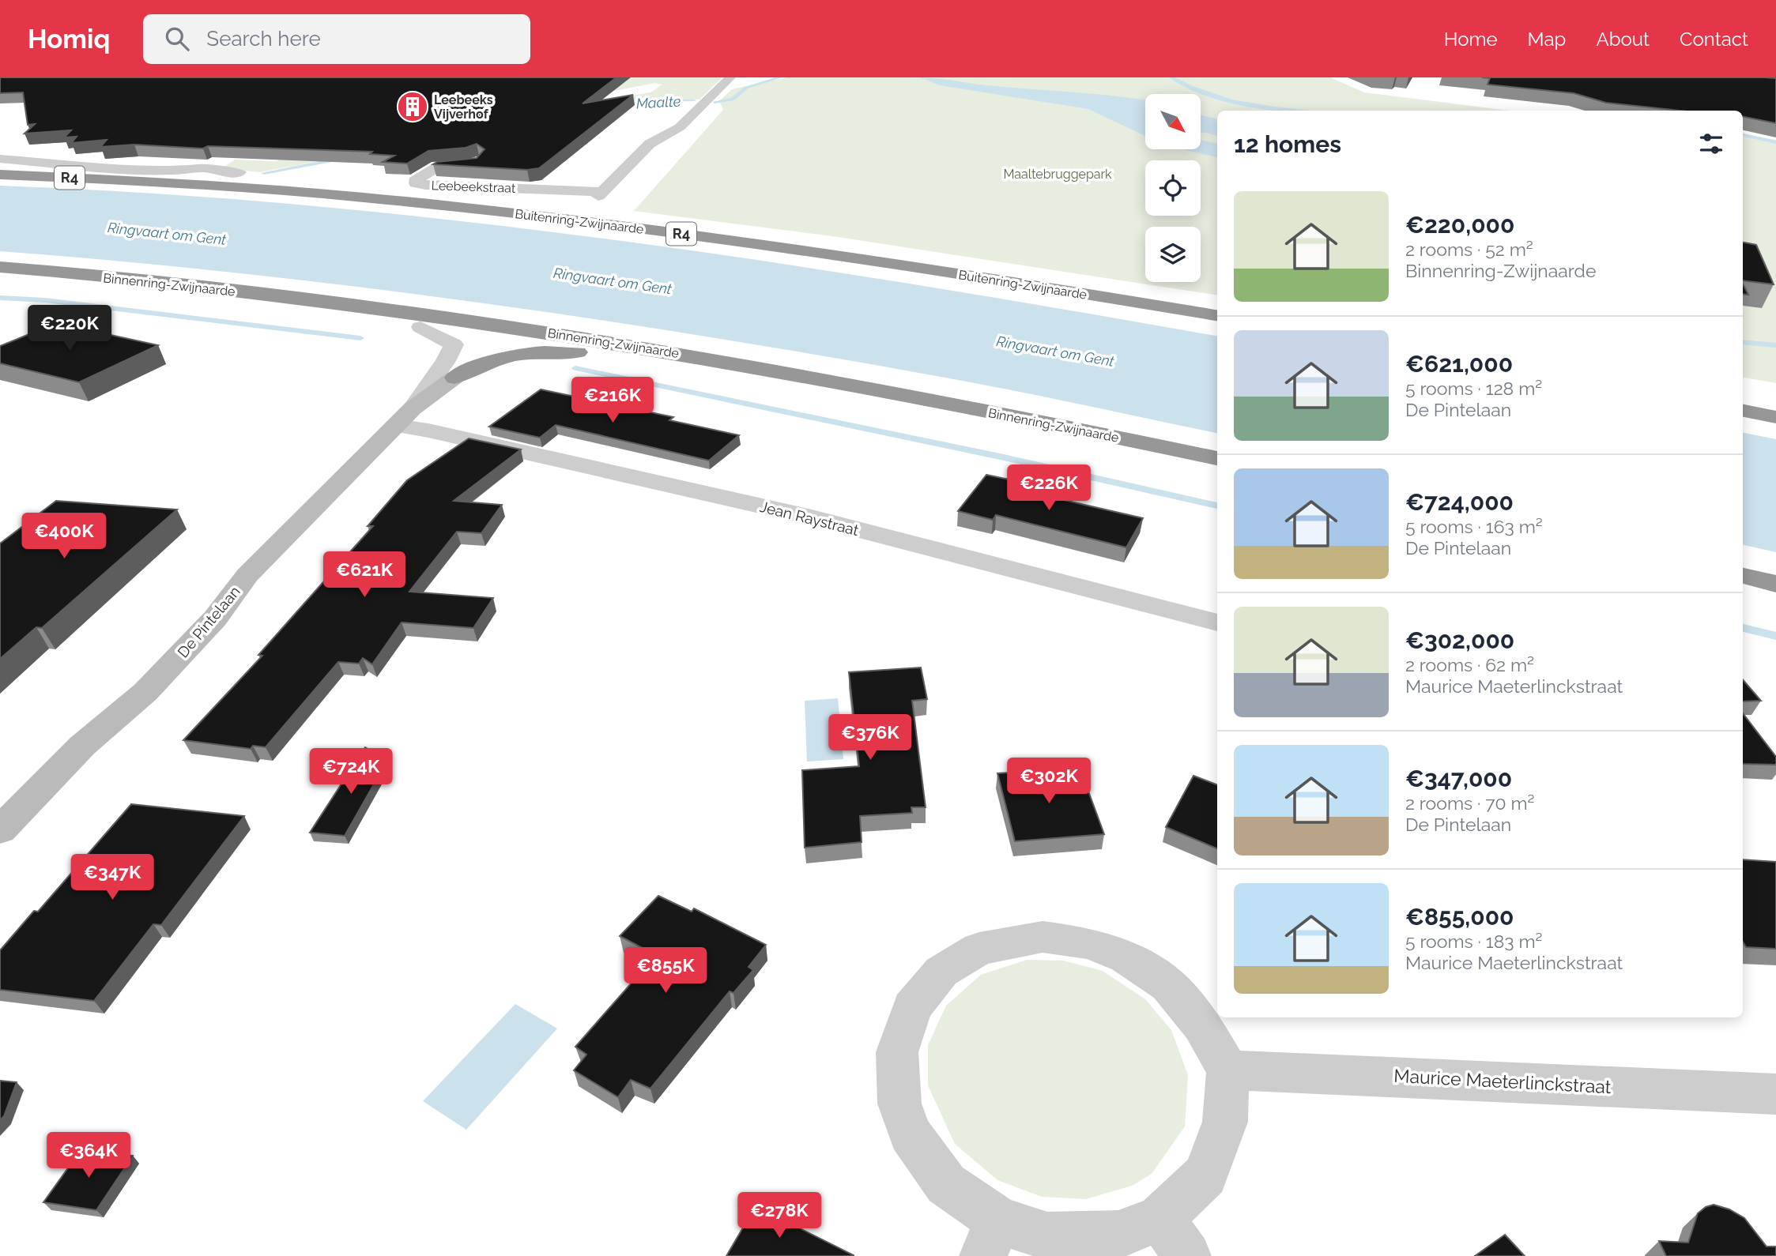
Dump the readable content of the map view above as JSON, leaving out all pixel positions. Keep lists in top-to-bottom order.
{
  "streets": {
    "highway": ["R4", "Buitenring-Zwijnaarde", "Binnenring-Zwijnaarde"],
    "main road": ["De Pintelaan"],
    "street": ["Leebeekstraat", "Jean Raystraat", "Maurice Maeterlinckstraat"]
  },
  "crossings": [
    ["Jean Raystraat", "De Pintelaan"]
  ],
  "water": ["Maalte", "Ringvaart om Gent"],
  "parks": ["Maaltebruggepark"],
  "places": {
    "building": ["Leebeeks Vijverhof"]
  },
  "north": "bottom right",
  "page": {
    "header": "Homiq",
    "search": "Search here",
    "nav": [
      "Home",
      "Map",
      "About",
      "Contact"
    ],
    "heading": "12 homes",
    "list": [
      {
        "name": "€220,000",
        "note": "2 rooms · 52 m² · Binnenring-Zwijnaarde"
      },
      {
        "name": "€621,000",
        "note": "5 rooms · 128 m² · De Pintelaan"
      },
      {
        "name": "€724,000",
        "note": "5 rooms · 163 m² · De Pintelaan"
      },
      {
        "name": "€302,000",
        "note": "2 rooms · 62 m² · Maurice Maeterlinckstraat"
      },
      {
        "name": "€347,000",
        "note": "2 rooms · 70 m² · De Pintelaan"
      },
      {
        "name": "€855,000",
        "note": "5 rooms · 183 m² · Maurice Maeterlinckstraat"
      }
    ],
    "price": [
      "€220K",
      "€216K",
      "€226K",
      "€400K",
      "€621K",
      "€376K",
      "€724K",
      "€302K",
      "€347K",
      "€855K",
      "€364K",
      "€278K"
    ]
  }
}
